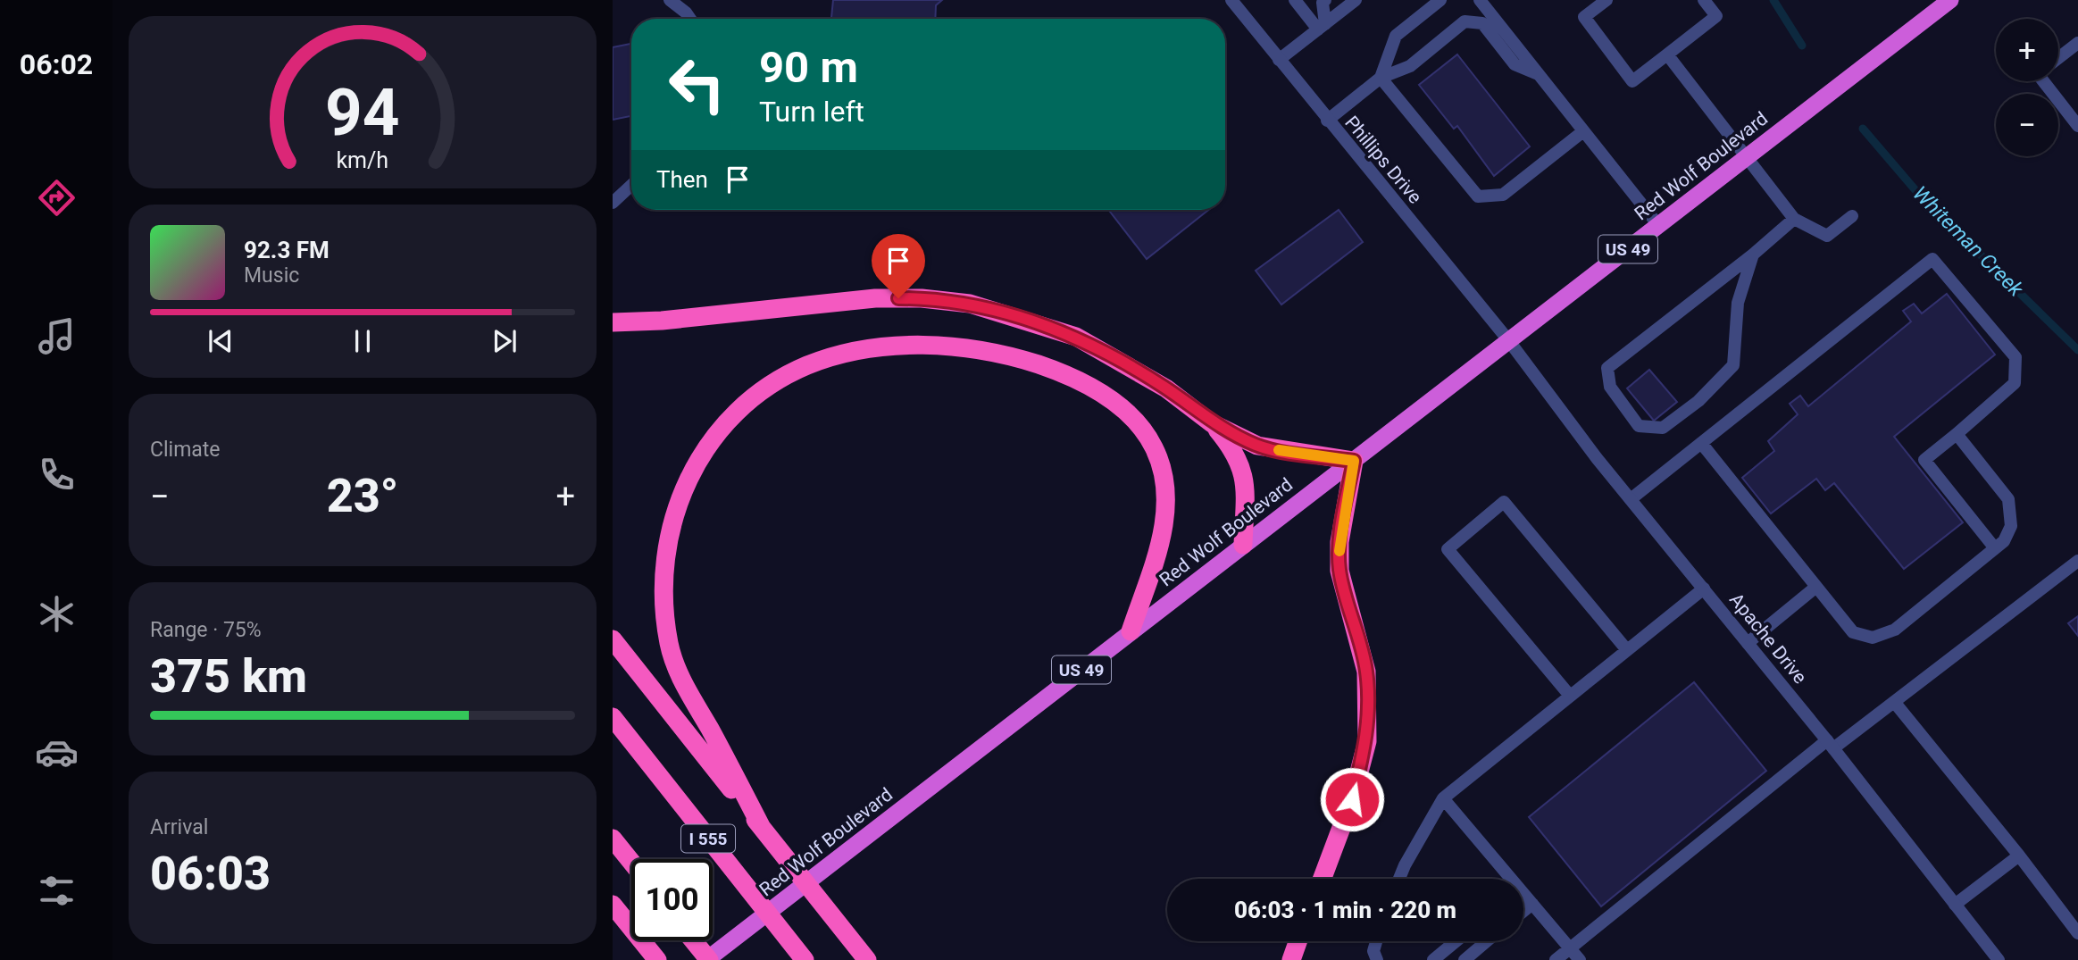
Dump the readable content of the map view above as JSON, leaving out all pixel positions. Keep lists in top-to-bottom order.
{
  "streets": {
    "highway": ["Red Wolf Boulevard", "US 49", "I 555"],
    "street": ["Phillips Drive", "Apache Drive"]
  },
  "crossings": [
    ["Phillips Drive", "Red Wolf Boulevard"],
    ["Phillips Drive", "Apache Drive"],
    ["Red Wolf Boulevard", "Apache Drive"]
  ],
  "water": ["Whiteman Creek"],
  "page": {
    "tabs": "06:02",
    "map_buttons": ["+", "−"],
    "turn": ["90 m", "Turn left"],
    "then": "Then",
    "song": ["92.3 FM", "Music"],
    "tile": [
      "Climate",
      ["Range · 75%", "375 km"],
      ["Arrival", "06:03"]
    ],
    "heat": ["−", "23°", "+"],
    "limit": "100",
    "trip": "06:03 · 1 min · 220 m",
    "gauge": ["94", "km/h"]
  }
}
